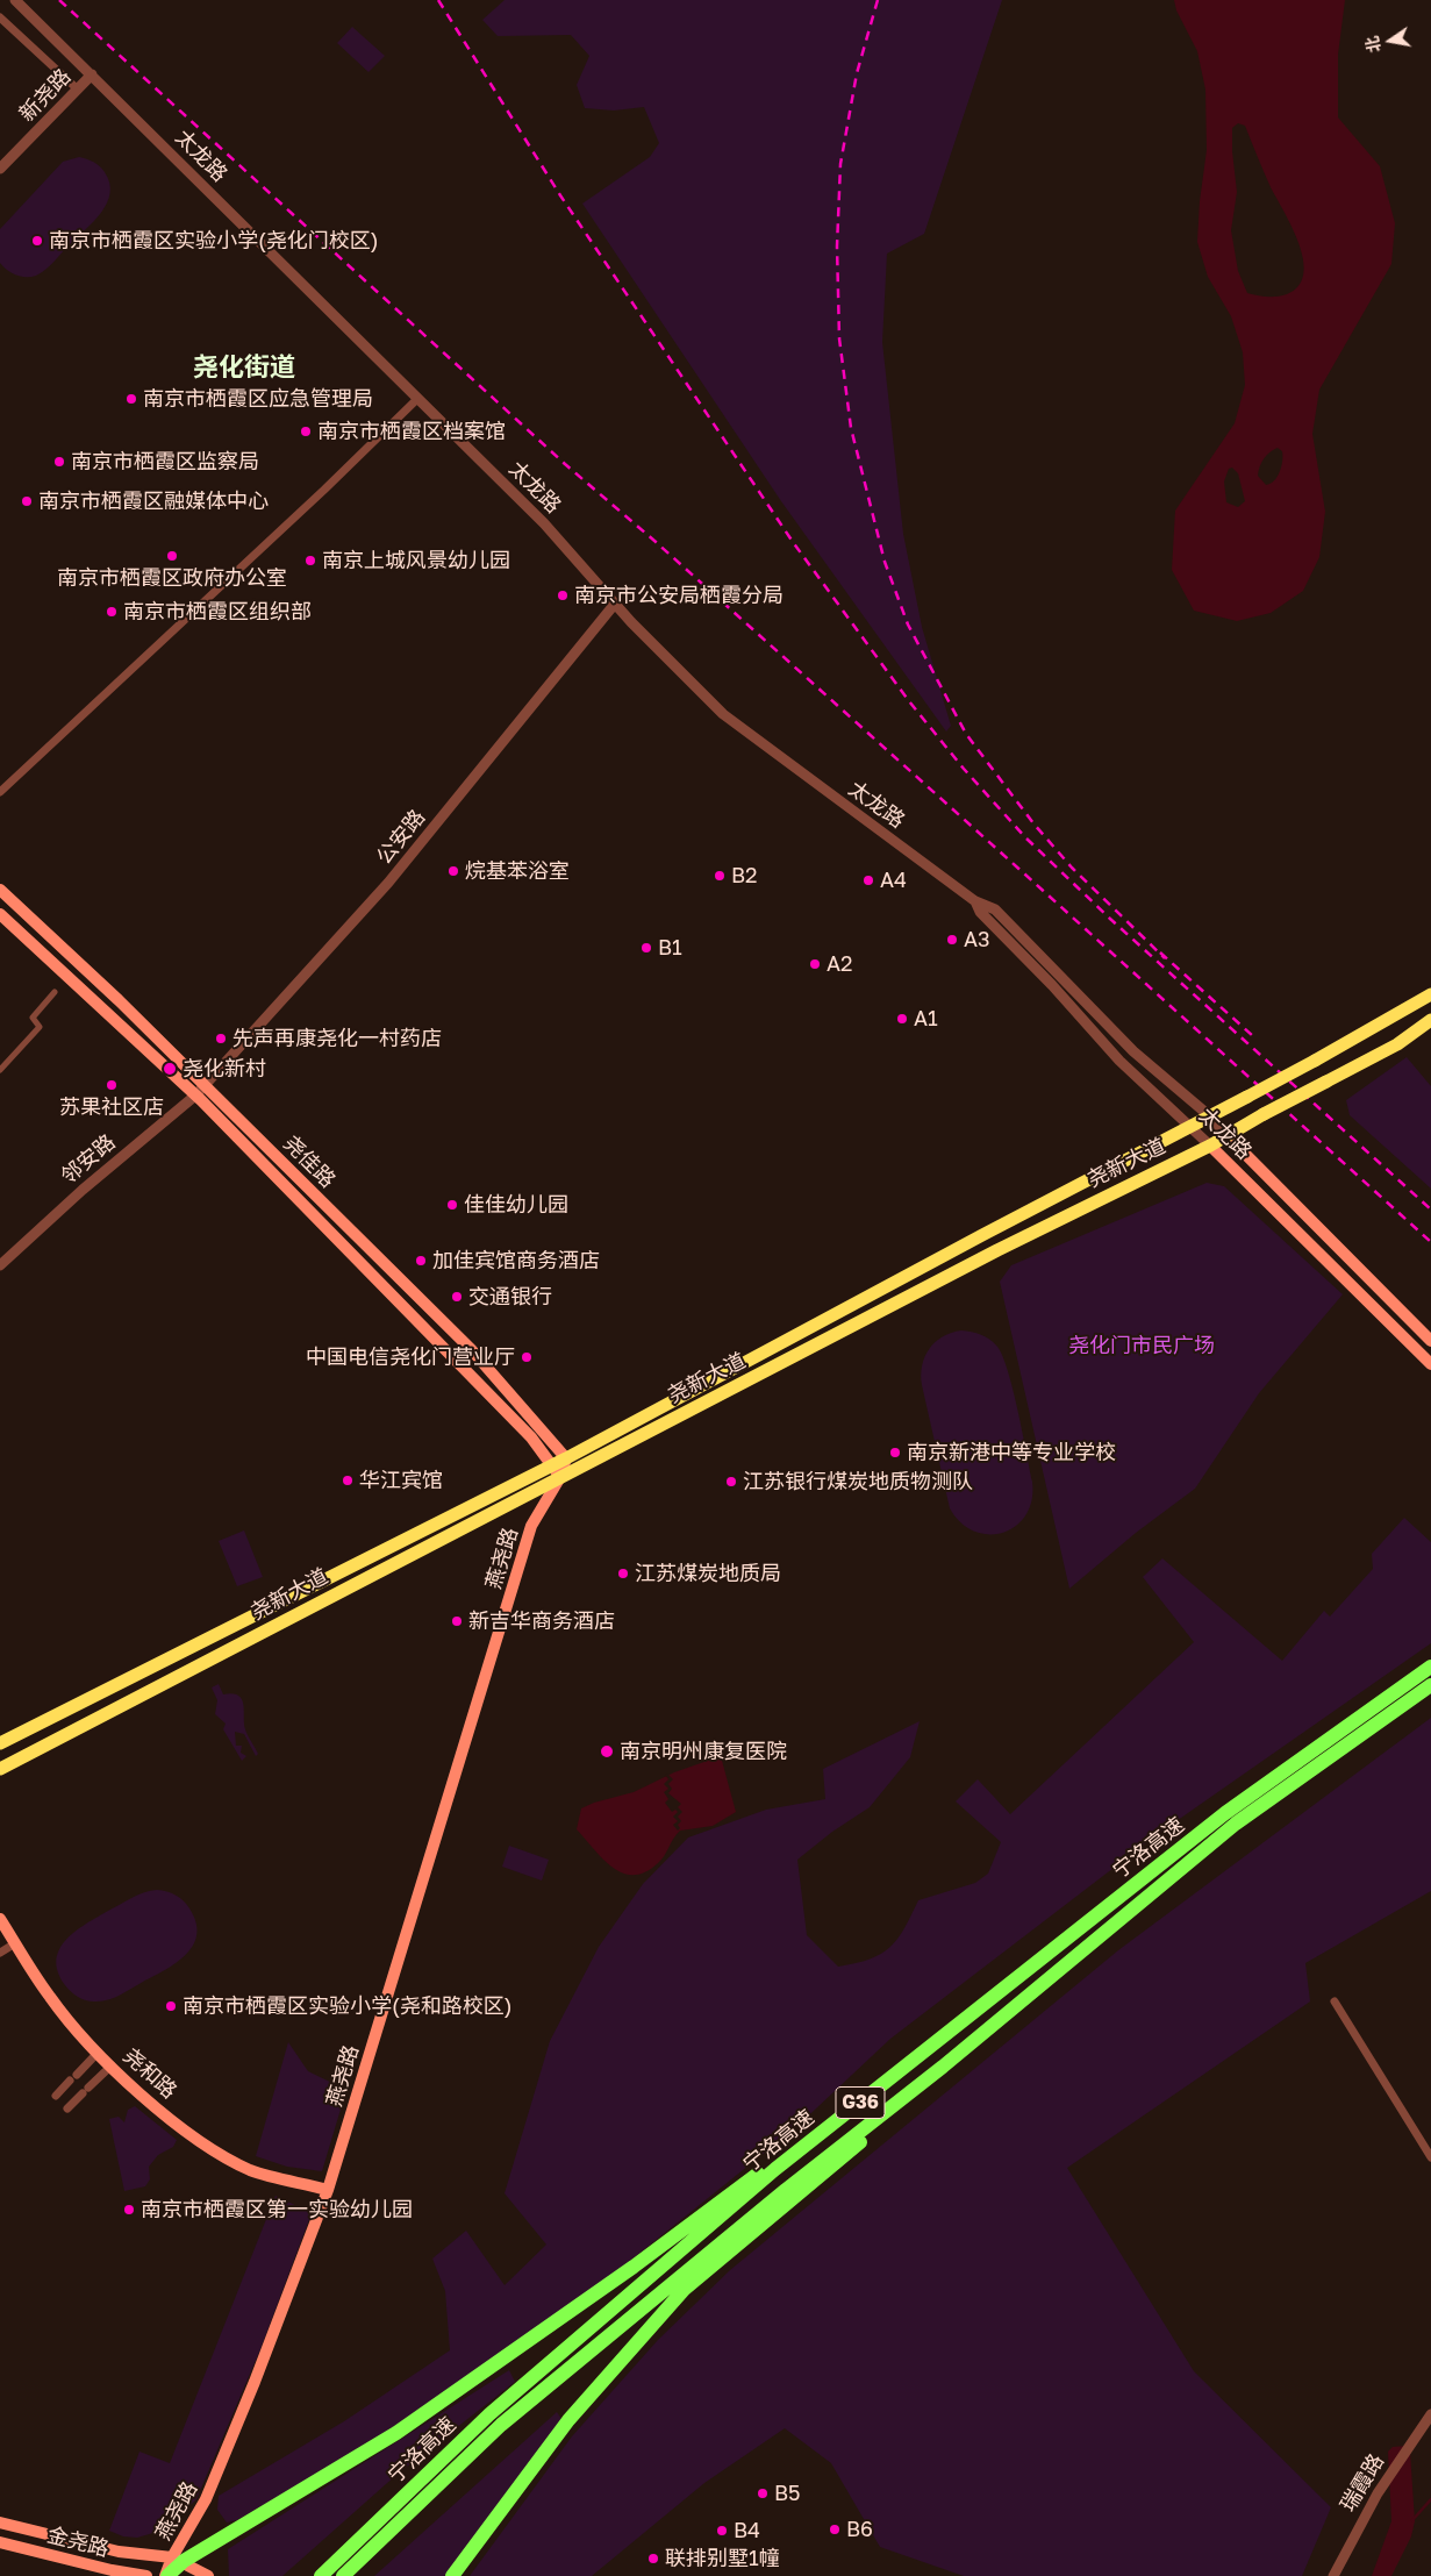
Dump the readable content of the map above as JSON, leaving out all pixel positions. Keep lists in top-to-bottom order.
{
  "streets": {
    "highway": ["宁洛高速", "G36"],
    "main road": [
      "太龙路",
      "尧佳路",
      "尧新大道",
      "燕尧路",
      "尧和路",
      "金尧路"
    ],
    "street": [
      "新尧路",
      "公安路",
      "邻安路",
      "瑞霞路"
    ]
  },
  "crossings": [
    ["新尧路", "太龙路"],
    ["太龙路", "公安路"],
    ["太龙路", "尧新大道"],
    ["公安路", "邻安路"],
    ["公安路", "尧佳路"],
    ["邻安路", "尧佳路"],
    ["尧佳路", "尧新大道"],
    ["尧佳路", "燕尧路"],
    ["尧新大道", "燕尧路"],
    ["燕尧路", "尧和路"],
    ["燕尧路", "金尧路"]
  ],
  "districts": ["尧化街道"],
  "parks": ["尧化门市民广场"],
  "places": [
    "南京市栖霞区实验小学(尧化门校区)",
    "南京市栖霞区应急管理局",
    "南京市栖霞区档案馆",
    "南京市栖霞区监察局",
    "南京市栖霞区融媒体中心",
    "南京市栖霞区政府办公室",
    "南京上城风景幼儿园",
    "南京市公安局栖霞分局",
    "南京市栖霞区组织部",
    "烷基苯浴室",
    "B2",
    "A4",
    "A3",
    "B1",
    "A2",
    "A1",
    "先声再康尧化一村药店",
    "尧化新村",
    "苏果社区店",
    "佳佳幼儿园",
    "加佳宾馆商务酒店",
    "交通银行",
    "中国电信尧化门营业厅",
    "南京新港中等专业学校",
    "华江宾馆",
    "江苏银行煤炭地质物测队",
    "江苏煤炭地质局",
    "新吉华商务酒店",
    "南京明州康复医院",
    "南京市栖霞区实验小学(尧和路校区)",
    "南京市栖霞区第一实验幼儿园",
    "B5",
    "B6",
    "B4",
    "联排别墅1幢"
  ],
  "north": "left"
}
